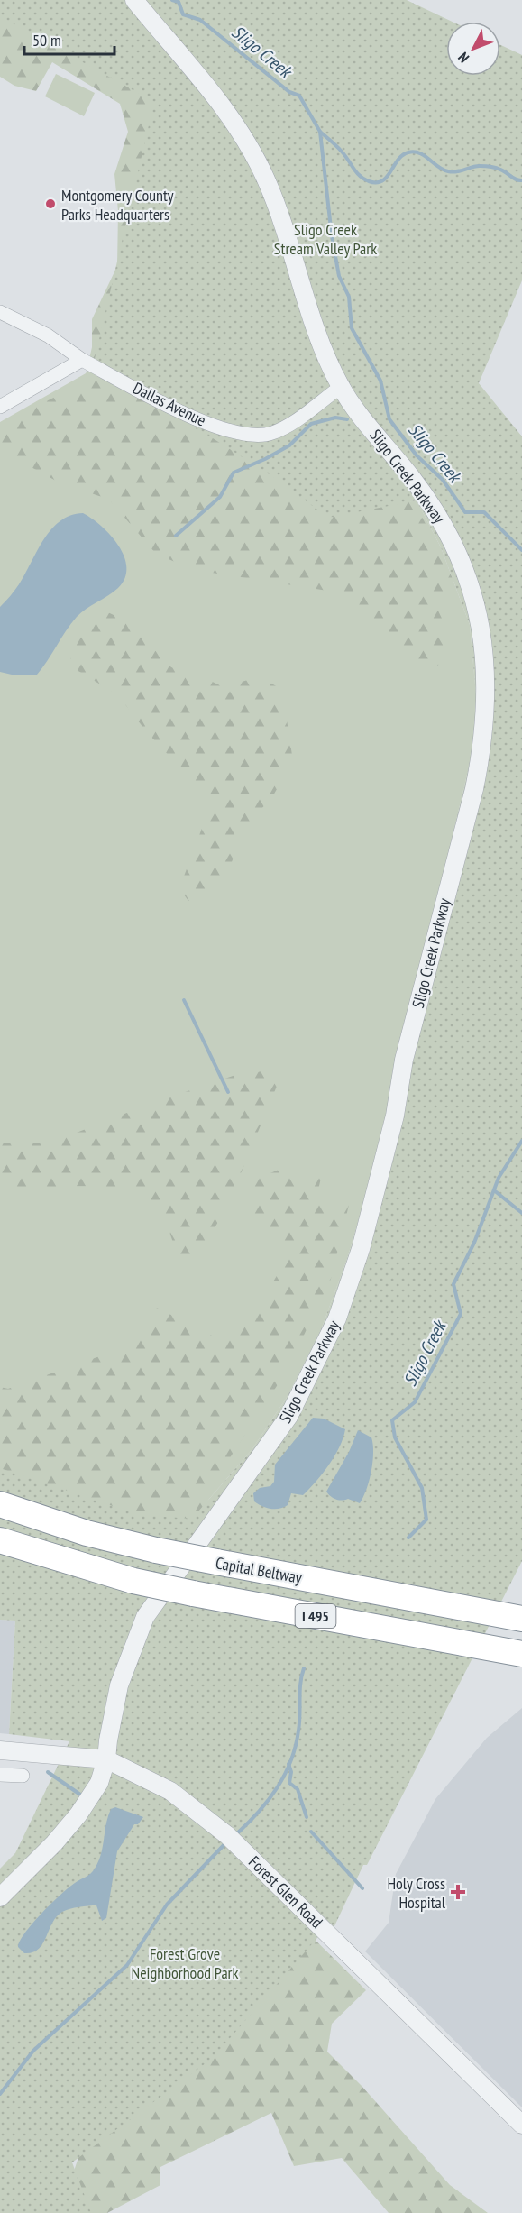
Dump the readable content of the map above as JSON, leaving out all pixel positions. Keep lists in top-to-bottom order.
{
  "streets": {
    "highway": ["Capital Beltway", "I 495"],
    "street": ["Dallas Avenue", "Sligo Creek Parkway", "Forest Glen Road"]
  },
  "crossings": [
    ["Dallas Avenue", "Sligo Creek Parkway"],
    ["Sligo Creek Parkway", "Forest Glen Road"]
  ],
  "water": ["Sligo Creek"],
  "parks": ["Sligo Creek Stream Valley Park", "Forest Grove Neighborhood Park"],
  "places": {
    "other": ["Montgomery County Parks Headquarters"],
    "health": ["Holy Cross Hospital"]
  },
  "scale_bar": "50 m",
  "north": "bottom left"
}
